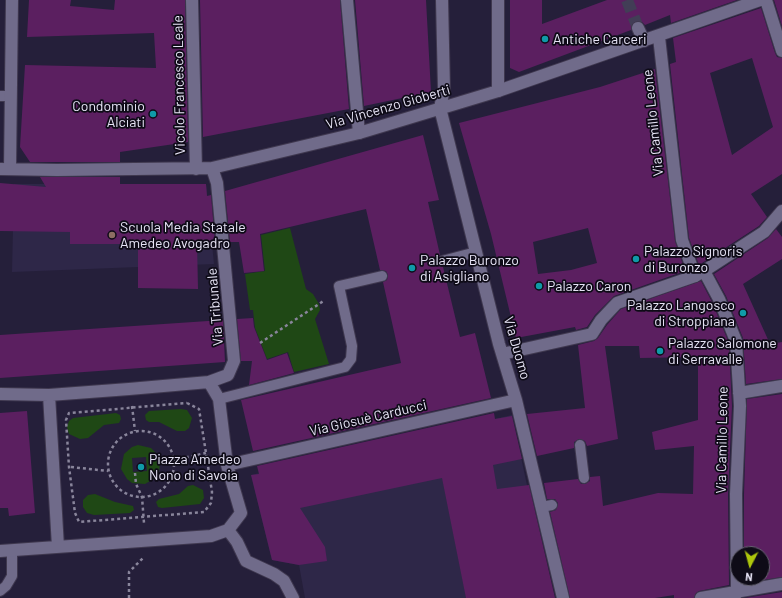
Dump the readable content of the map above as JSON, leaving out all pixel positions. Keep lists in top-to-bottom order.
{
  "streets": {
    "street": [
      "Vicolo Francesco Leale",
      "Via Vincenzo Gioberti",
      "Via Camillo Leone",
      "Via Tribunale",
      "Via Duomo",
      "Via Giosuè Carducci"
    ]
  },
  "crossings": [
    ["Vicolo Francesco Leale", "Via Vincenzo Gioberti"],
    ["Via Vincenzo Gioberti", "Via Camillo Leone"],
    ["Via Vincenzo Gioberti", "Via Tribunale"],
    ["Via Vincenzo Gioberti", "Via Duomo"],
    ["Via Duomo", "Via Giosuè Carducci"]
  ],
  "places": [
    "Antiche Carceri",
    "Condominio Alciati",
    "Scuola Media Statale Amedeo Avogadro",
    "Palazzo Signoris di Buronzo",
    "Palazzo Buronzo di Asigliano",
    "Palazzo Caron",
    "Palazzo Langosco di Stroppiana",
    "Palazzo Salomone di Serravalle",
    "Piazza Amedeo Nono di Savoia"
  ],
  "north": "bottom"
}
